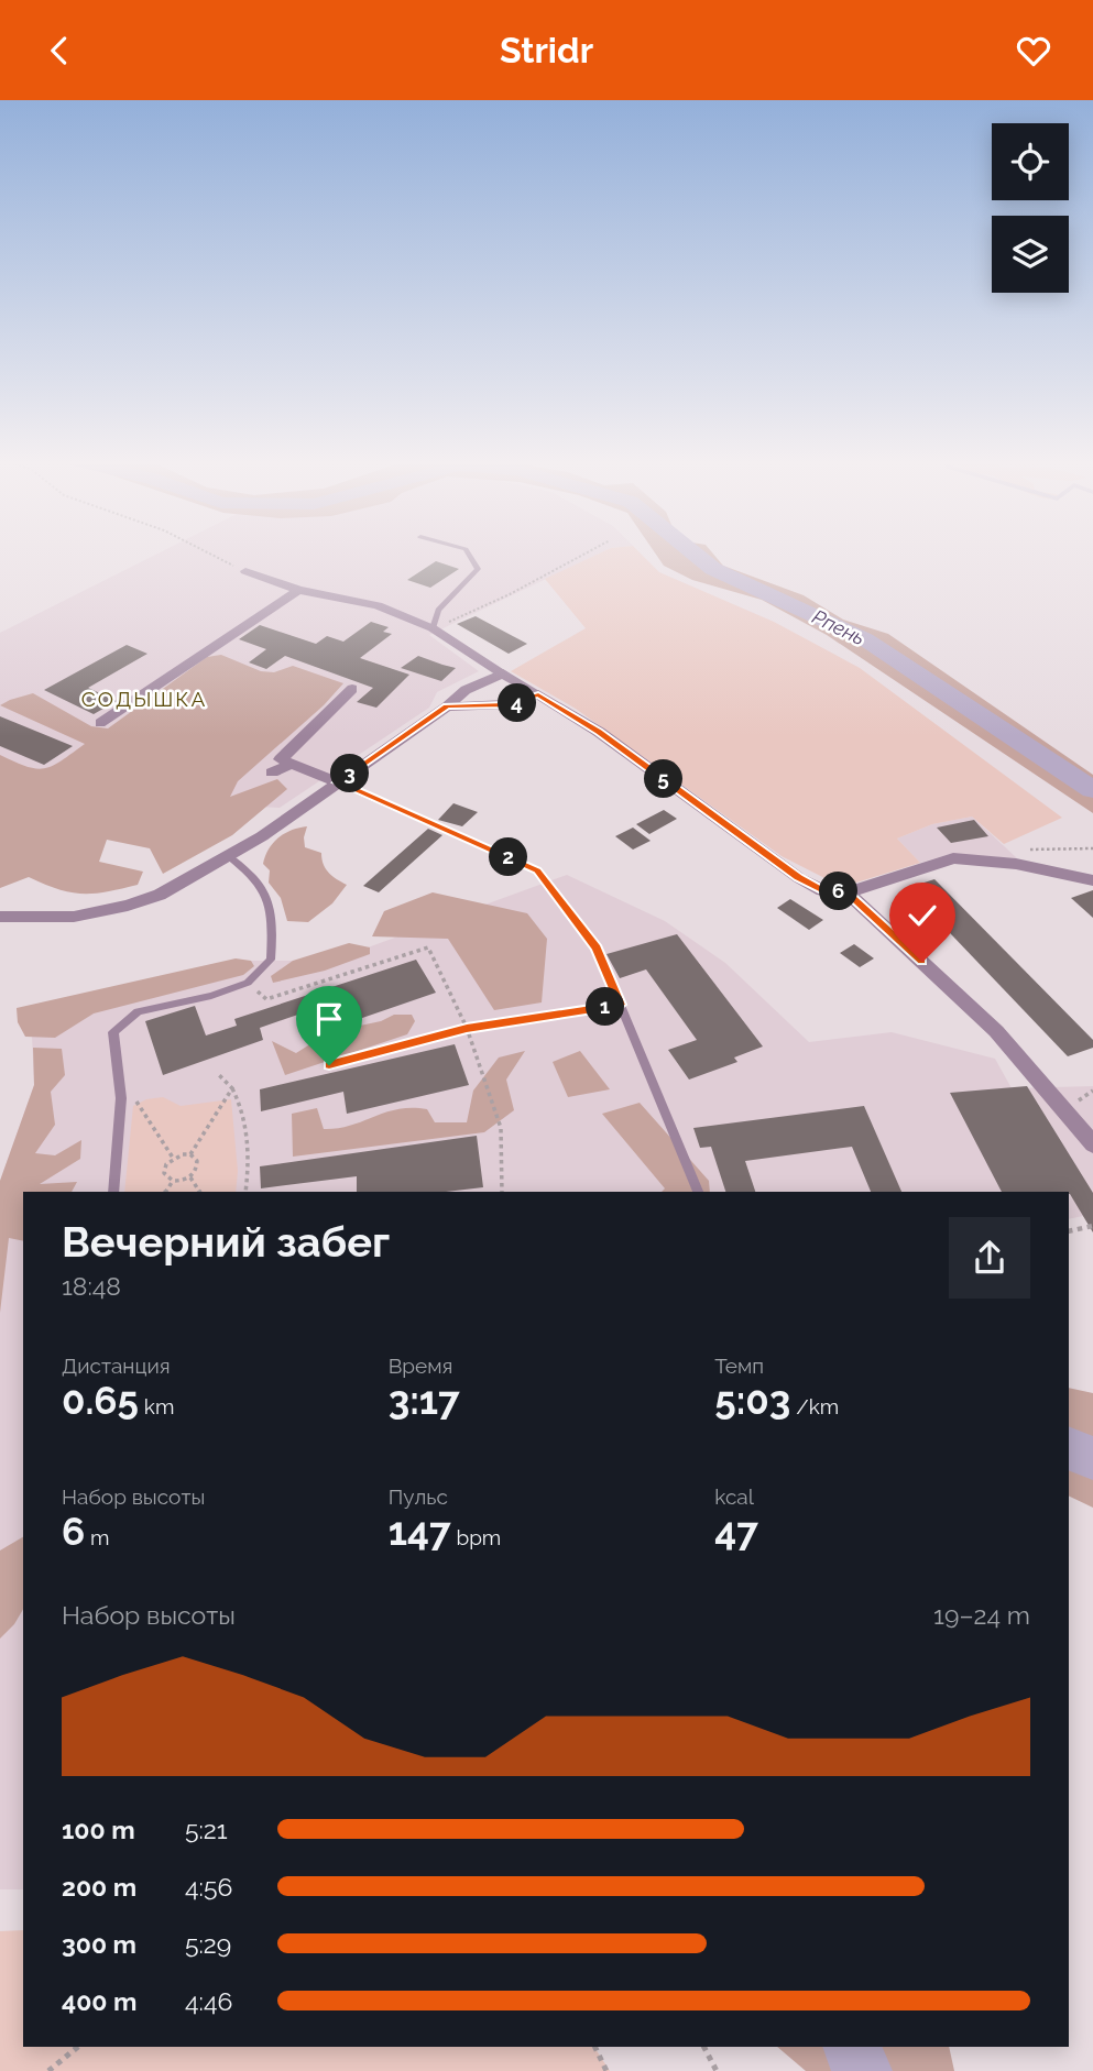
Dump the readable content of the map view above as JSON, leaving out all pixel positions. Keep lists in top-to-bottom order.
{
  "districts": ["СОДЫШКА"],
  "water": ["Рпень"],
  "page": {
    "header": "Stridr",
    "pins": [
      "4",
      "3",
      "5",
      "2",
      "6",
      "1"
    ],
    "heading": ["Вечерний забег", "18:48"],
    "stats": [
      ["Дистанция", "0.65 km"],
      ["Время", "3:17"],
      ["Темп", "5:03 /km"],
      ["Набор высоты", "6 m"],
      ["Пульс", "147 bpm"],
      ["kcal", "47"]
    ],
    "chart": ["Набор высоты", "19–24 m"],
    "list": [
      {
        "name": "100 m",
        "note": "5:21"
      },
      {
        "name": "200 m",
        "note": "4:56"
      },
      {
        "name": "300 m",
        "note": "5:29"
      },
      {
        "name": "400 m",
        "note": "4:46"
      }
    ]
  }
}
